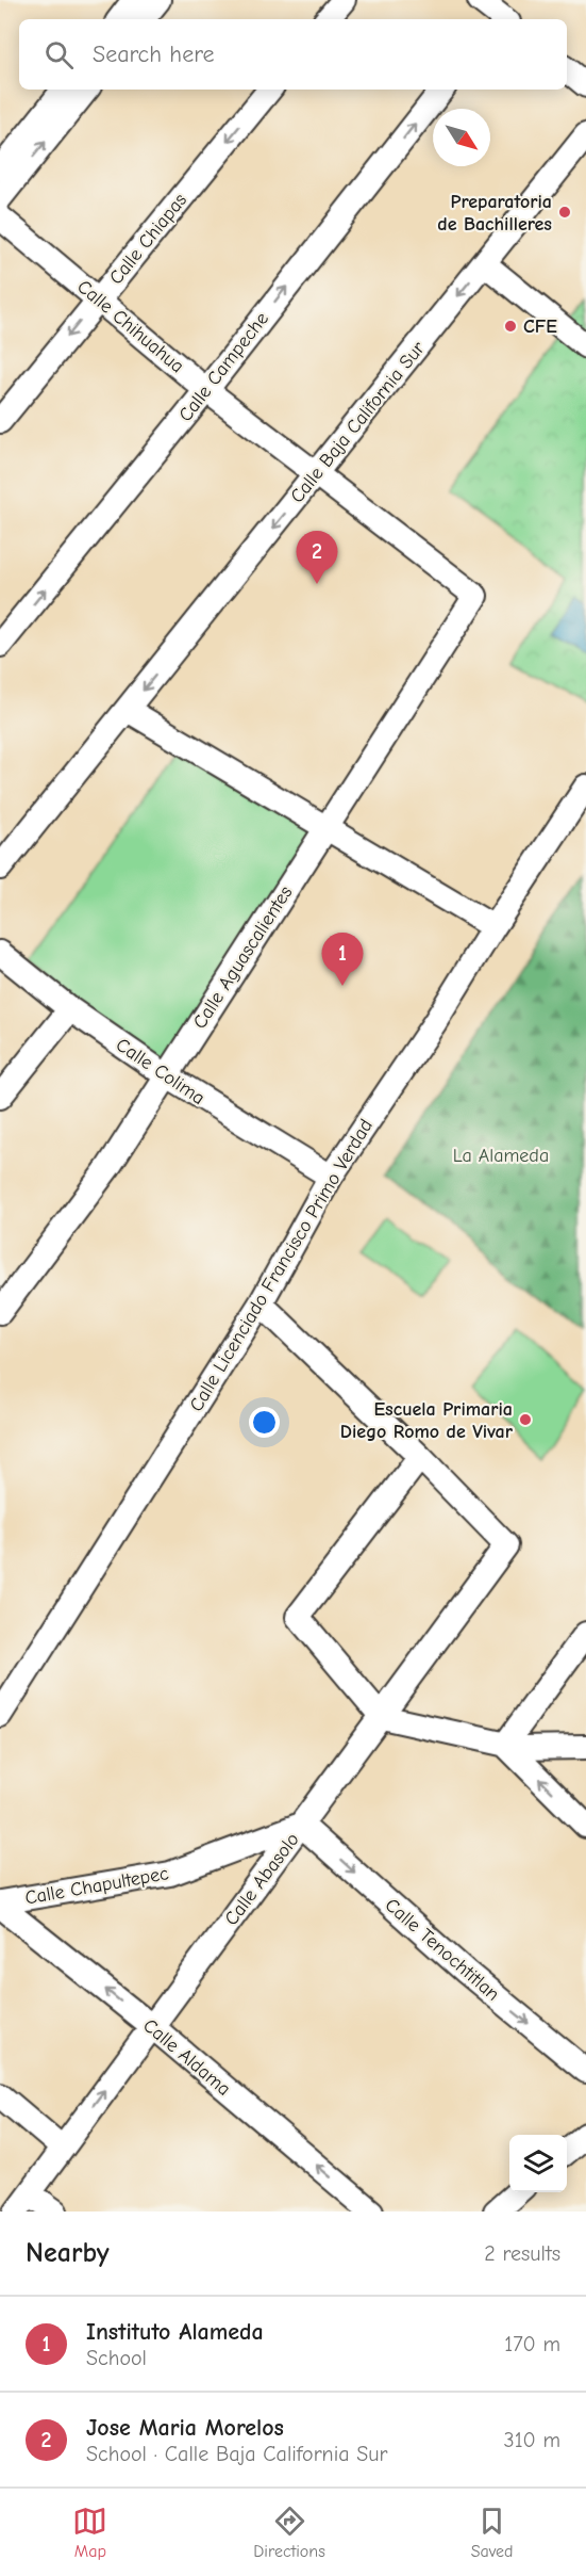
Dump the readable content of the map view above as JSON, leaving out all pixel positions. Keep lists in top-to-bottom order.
{
  "streets": {
    "street": [
      "Calle Chiapas",
      "Calle Chihuahua",
      "Calle Campeche",
      "Calle Baja California Sur",
      "Calle Aguascalientes",
      "Calle Colima",
      "Calle Licenciado Francisco Primo Verdad",
      "Calle Abasolo",
      "Calle Chapultepec",
      "Calle Tenochtitlan",
      "Calle Aldama"
    ]
  },
  "crossings": [
    ["Calle Chiapas", "Calle Chihuahua"],
    ["Calle Chihuahua", "Calle Campeche"],
    ["Calle Chihuahua", "Calle Baja California Sur"],
    ["Calle Chihuahua", "Calle Aguascalientes"],
    ["Calle Aguascalientes", "Calle Colima"],
    ["Calle Colima", "Calle Licenciado Francisco Primo Verdad"],
    ["Calle Abasolo", "Calle Chapultepec"],
    ["Calle Abasolo", "Calle Tenochtitlan"],
    ["Calle Abasolo", "Calle Aldama"],
    ["Calle Chapultepec", "Calle Tenochtitlan"],
    ["Calle Chapultepec", "Calle Aldama"]
  ],
  "one_way": ["Calle Campeche", "Calle Baja California Sur", "Calle Aldama"],
  "parks": ["La Alameda"],
  "places": ["Preparatoria de Bachilleres", "CFE", "Escuela Primaria Diego Romo de Vivar"],
  "north": "bottom right",
  "page": {
    "search": "Search here",
    "pins": ["2", "1"],
    "heading": ["Nearby", "2 results"],
    "list": [
      {
        "mark": "1",
        "name": "Instituto Alameda",
        "note": "School",
        "value": "170 m"
      },
      {
        "mark": "2",
        "name": "Jose Maria Morelos",
        "note": "School · Calle Baja California Sur",
        "value": "310 m"
      }
    ],
    "nav": ["Map", "Directions", "Saved"]
  }
}
